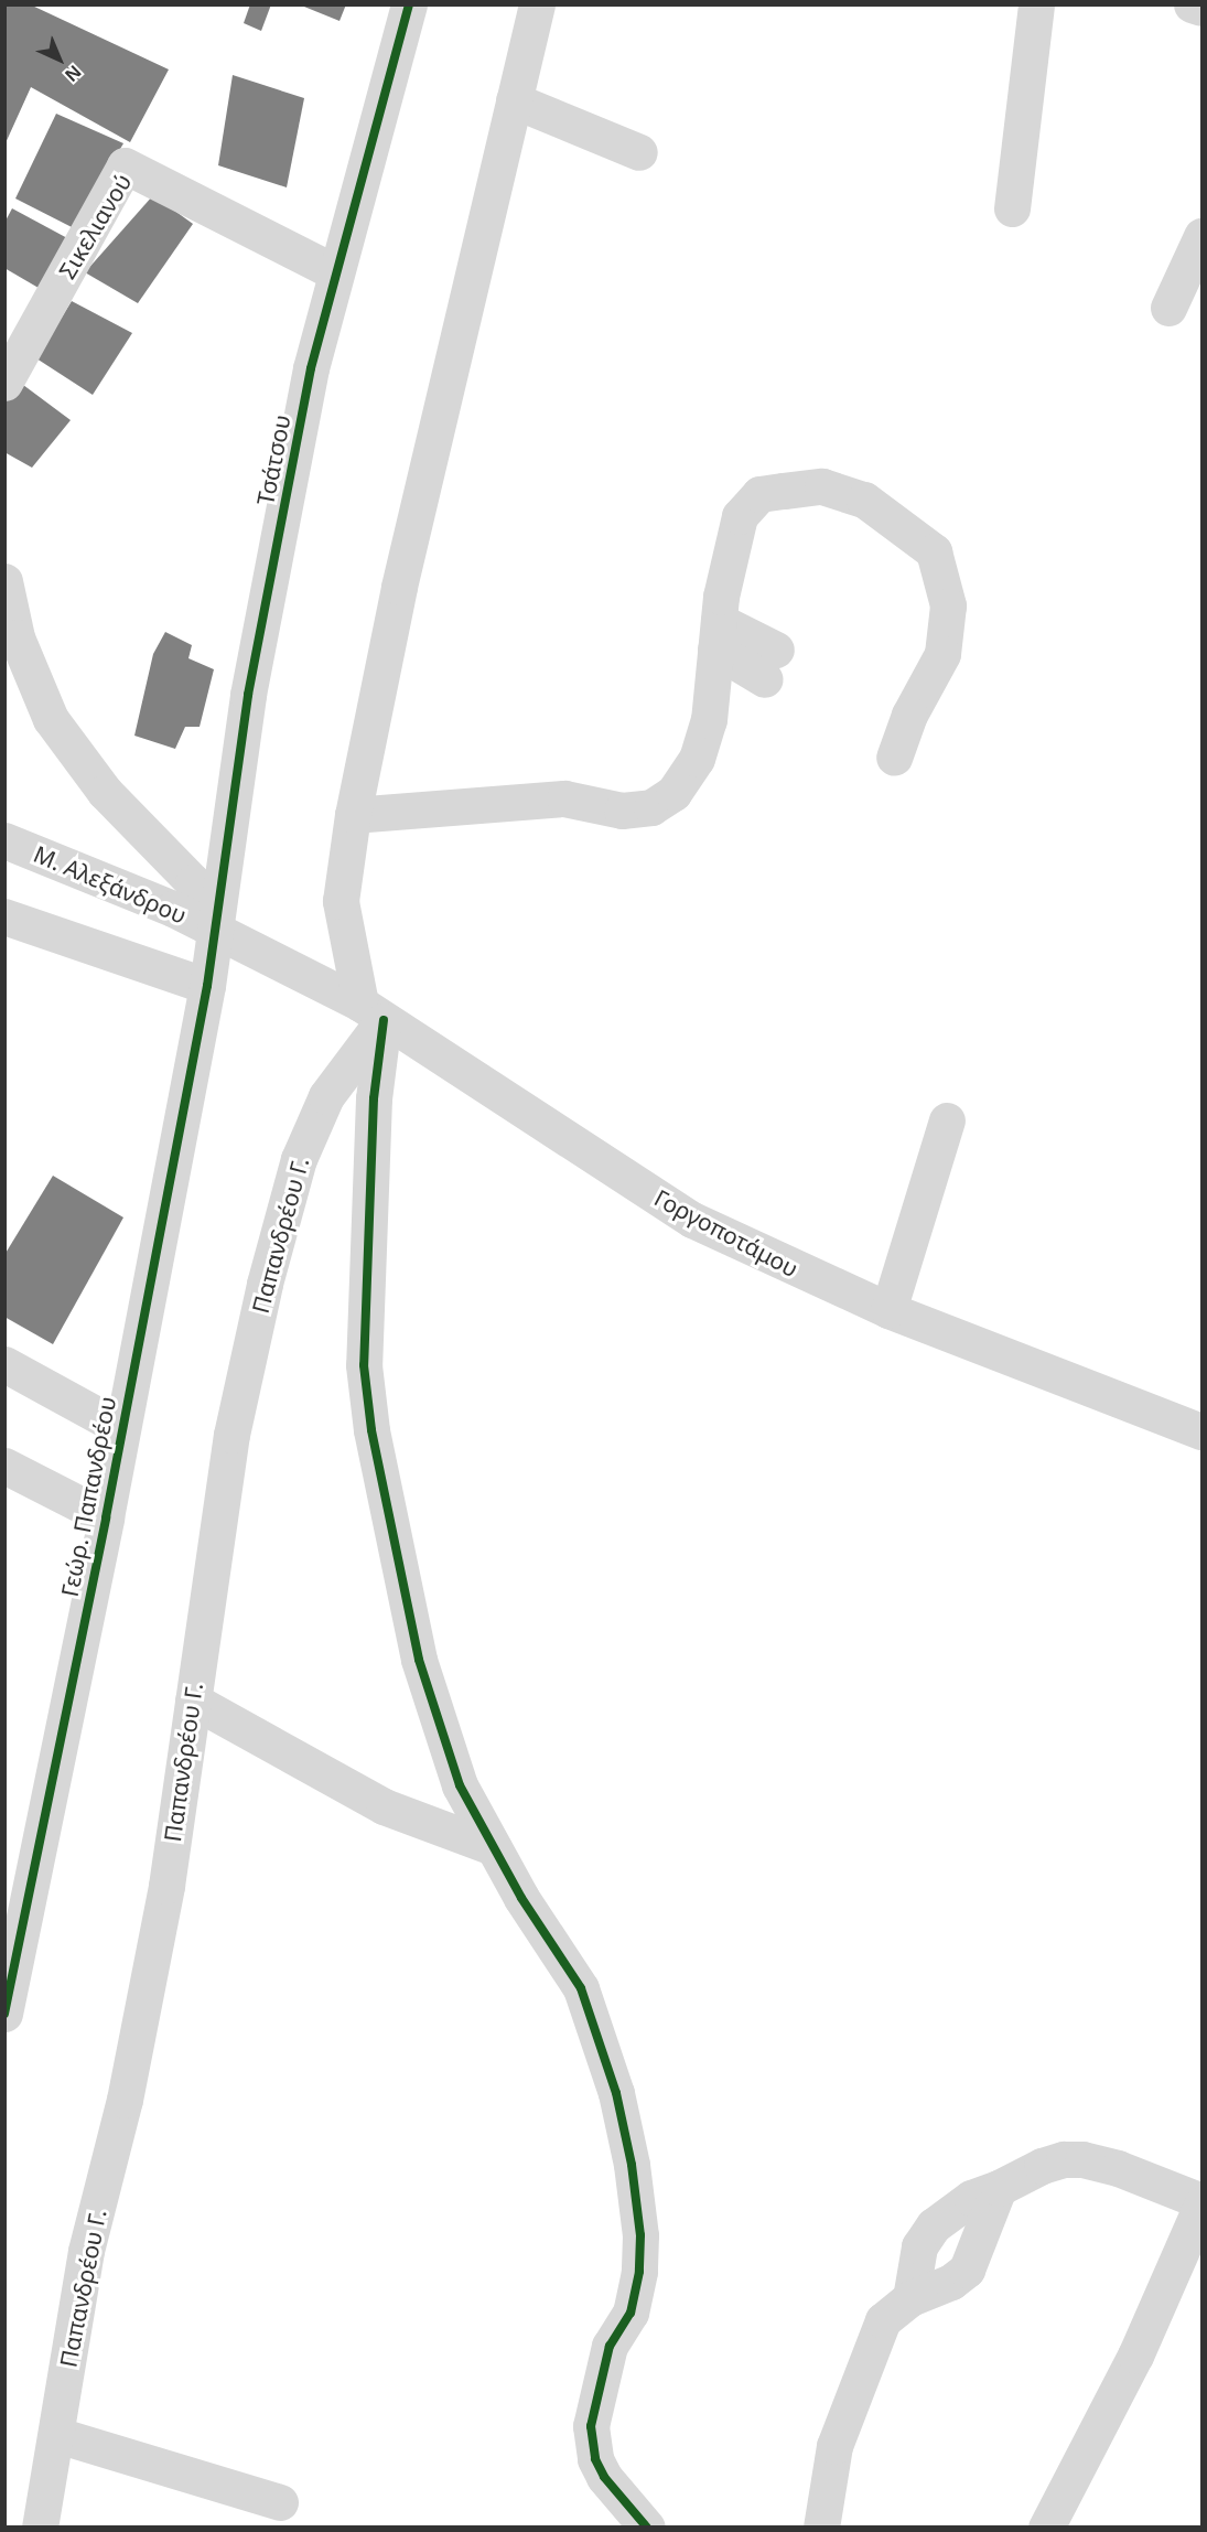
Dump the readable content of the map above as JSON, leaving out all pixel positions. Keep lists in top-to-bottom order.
{
  "streets": {
    "street": [
      "Σικελιανού",
      "Τσάτσου",
      "Μ. Αλεξάνδρου",
      "Γοργοποτάμου",
      "Παπανδρέου Γ.",
      "Γεώρ. Παπανδρέου"
    ]
  },
  "crossings": [
    ["Σικελιανού", "Τσάτσου"],
    ["Τσάτσου", "Μ. Αλεξάνδρου"],
    ["Τσάτσου", "Γοργοποτάμου"],
    ["Τσάτσου", "Γεώρ. Παπανδρέου"],
    ["Μ. Αλεξάνδρου", "Γοργοποτάμου"],
    ["Γοργοποτάμου", "Παπανδρέου Γ."]
  ],
  "north": "bottom right"
}
